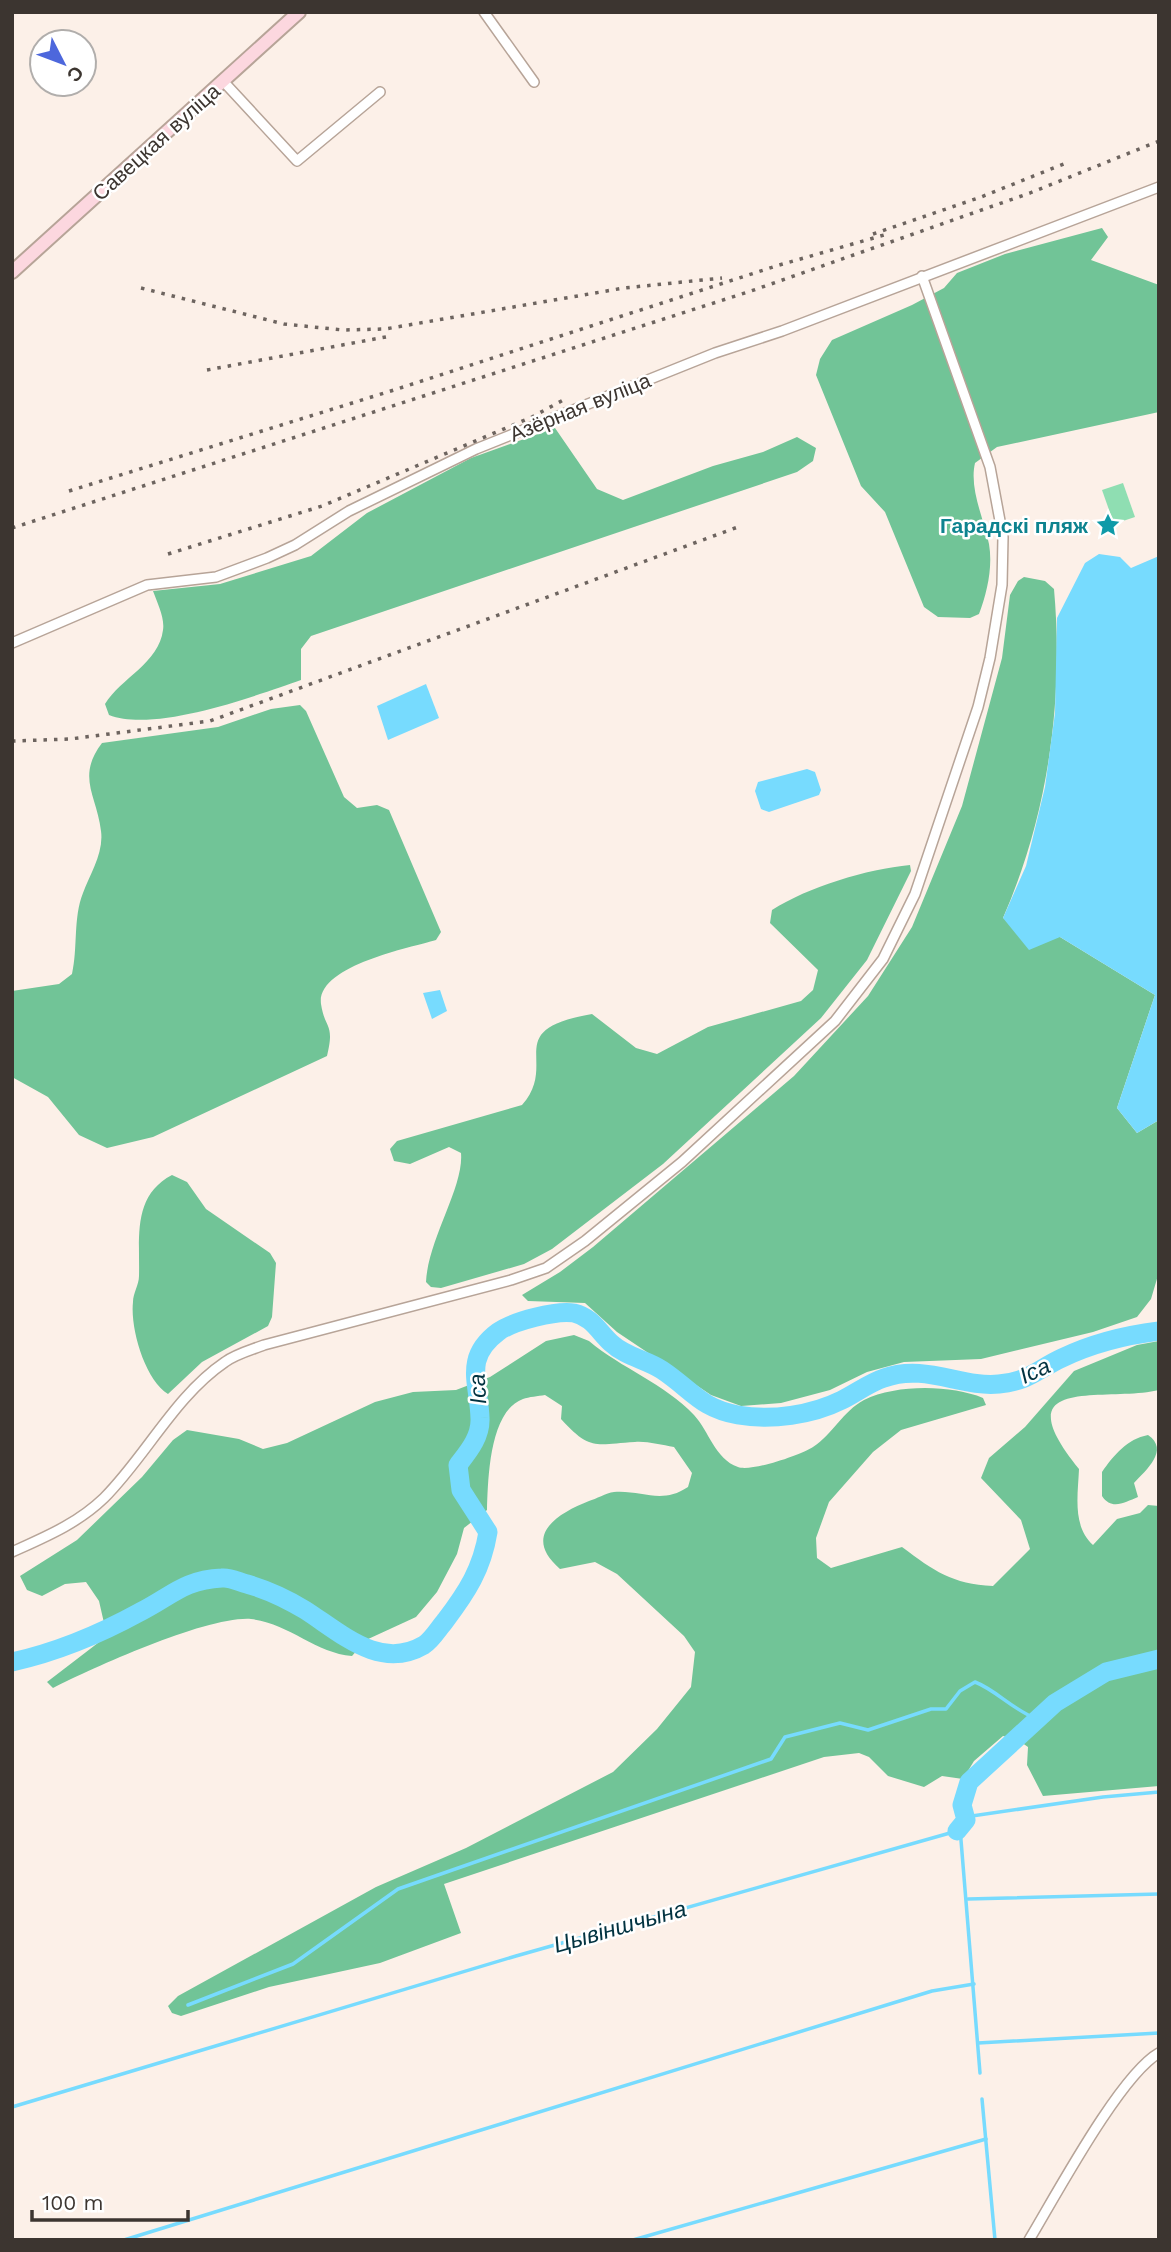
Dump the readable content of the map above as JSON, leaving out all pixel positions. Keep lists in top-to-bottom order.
{
  "streets": {
    "main road": ["Савецкая вуліца"],
    "street": ["Азёрная вуліца"]
  },
  "water": ["Іса", "Цывіншчына"],
  "places": {
    "place": ["Гарадскі пляж"]
  },
  "scale_bar": "100 m",
  "north": "bottom right"
}
